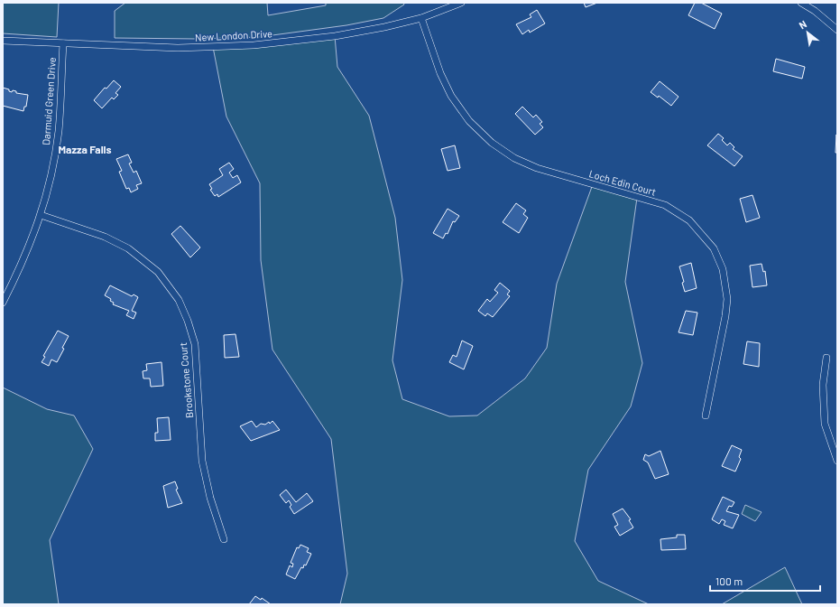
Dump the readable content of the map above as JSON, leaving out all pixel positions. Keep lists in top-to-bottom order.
{
  "streets": {
    "street": [
      "New London Drive",
      "Darmuid Green Drive",
      "Loch Edin Court",
      "Brookstone Court"
    ]
  },
  "crossings": [
    ["New London Drive", "Darmuid Green Drive"],
    ["New London Drive", "Loch Edin Court"],
    ["Darmuid Green Drive", "Brookstone Court"]
  ],
  "districts": ["Mazza Falls"],
  "scale_bar": "100 m",
  "north": "top left"
}
